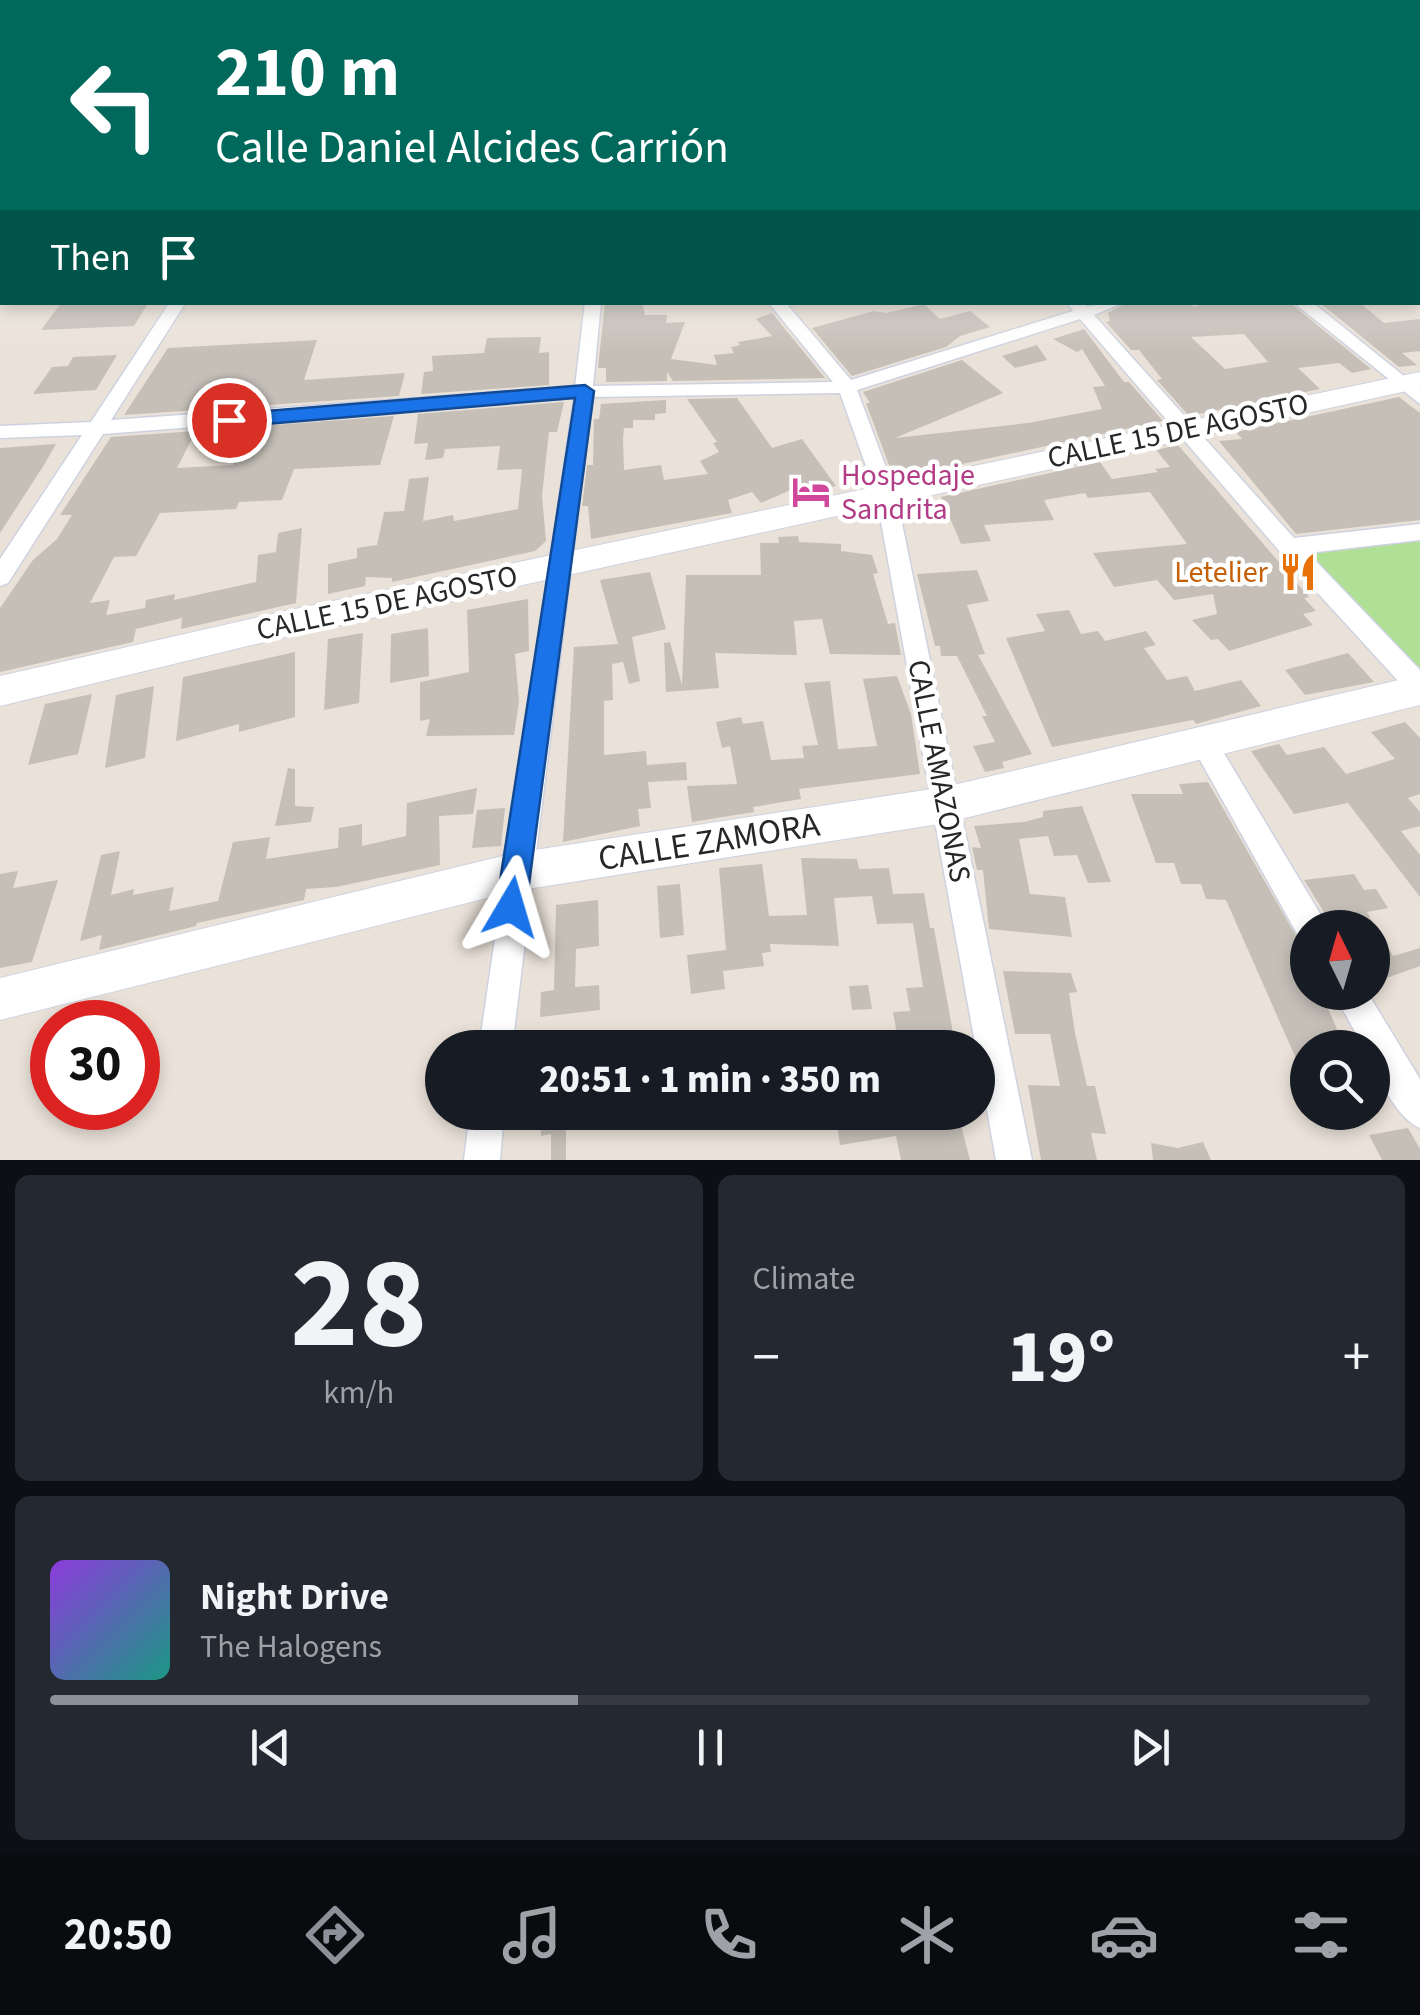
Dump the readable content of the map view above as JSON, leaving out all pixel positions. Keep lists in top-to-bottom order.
{
  "streets": {
    "street": ["CALLE 15 DE AGOSTO", "CALLE AMAZONAS", "CALLE ZAMORA"]
  },
  "crossings": [
    ["CALLE 15 DE AGOSTO", "CALLE AMAZONAS"],
    ["CALLE AMAZONAS", "CALLE ZAMORA"]
  ],
  "places": {
    "hotel": ["Hospedaje Sandrita"],
    "restaurant": ["Letelier"]
  },
  "north": "top",
  "page": {
    "turn": ["210 m", "Calle Daniel Alcides Carrión"],
    "then": "Then",
    "limit": "30",
    "trip": "20:51 · 1 min · 350 m",
    "tile": [
      ["28", "km/h"],
      "Climate"
    ],
    "heat": ["−", "19°", "+"],
    "song": ["Night Drive", "The Halogens"],
    "tabs": "20:50"
  }
}
